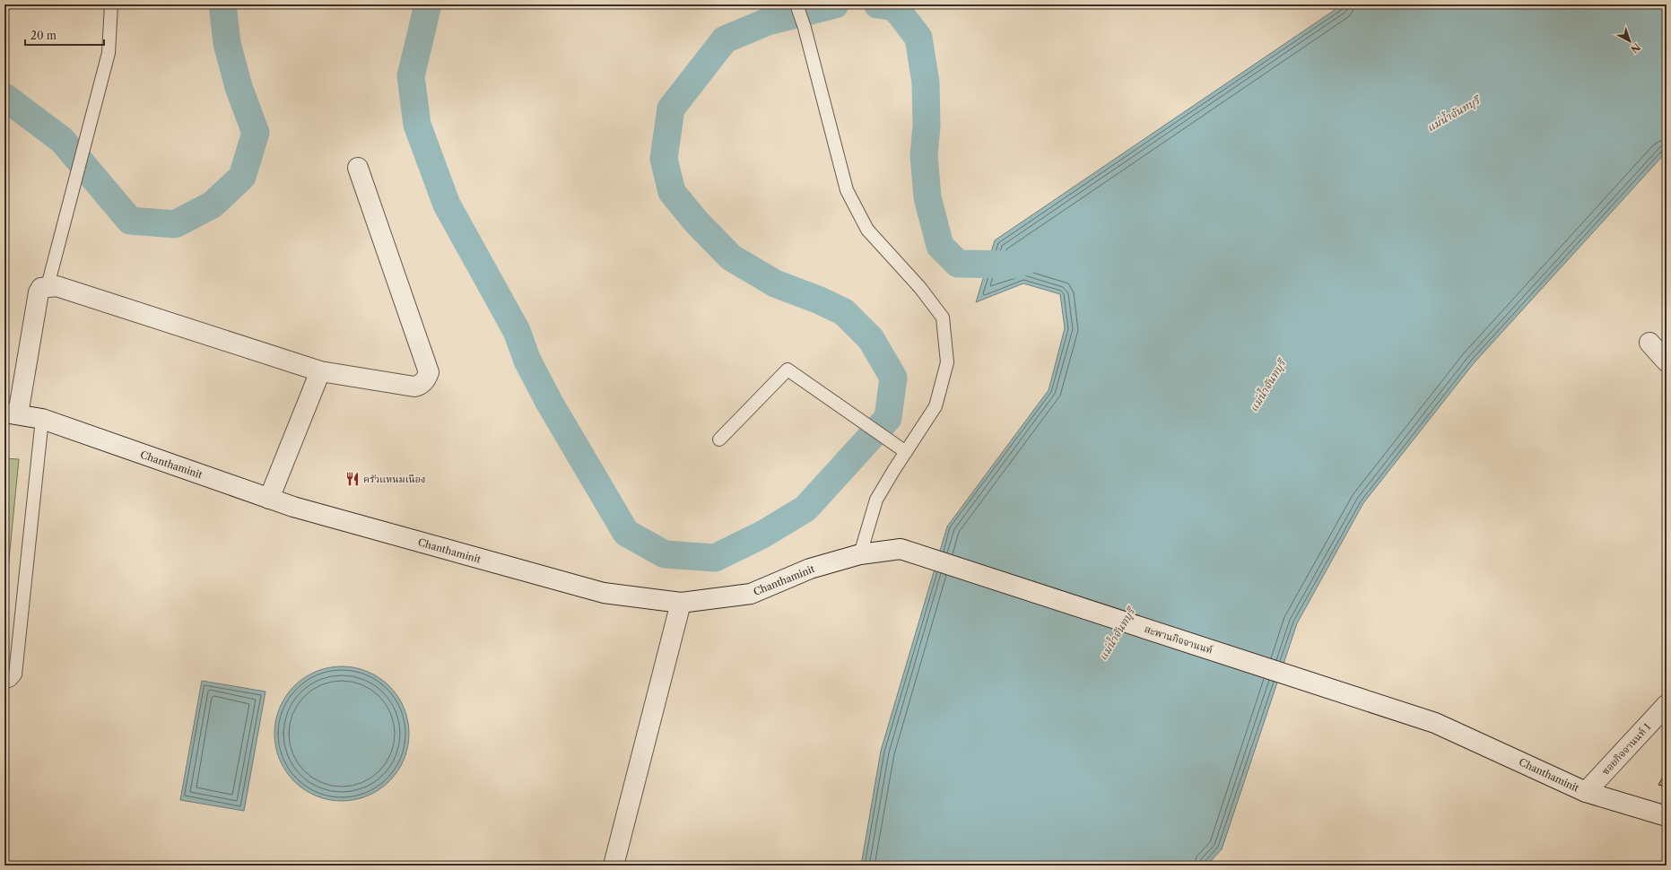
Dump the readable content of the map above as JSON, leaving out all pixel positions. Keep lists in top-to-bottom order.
{
  "streets": {
    "street": ["Chanthaminit", "สะพานกิจจานนท์", "ซอยกิจจานนท์ 1"]
  },
  "crossings": [
    ["Chanthaminit", "สะพานกิจจานนท์"],
    ["Chanthaminit", "ซอยกิจจานนท์ 1"]
  ],
  "water": ["แม่น้ำจันทบุรี"],
  "places": {
    "restaurant": ["ครัวแหนมเนือง"]
  },
  "scale_bar": "20 m",
  "north": "bottom right"
}
